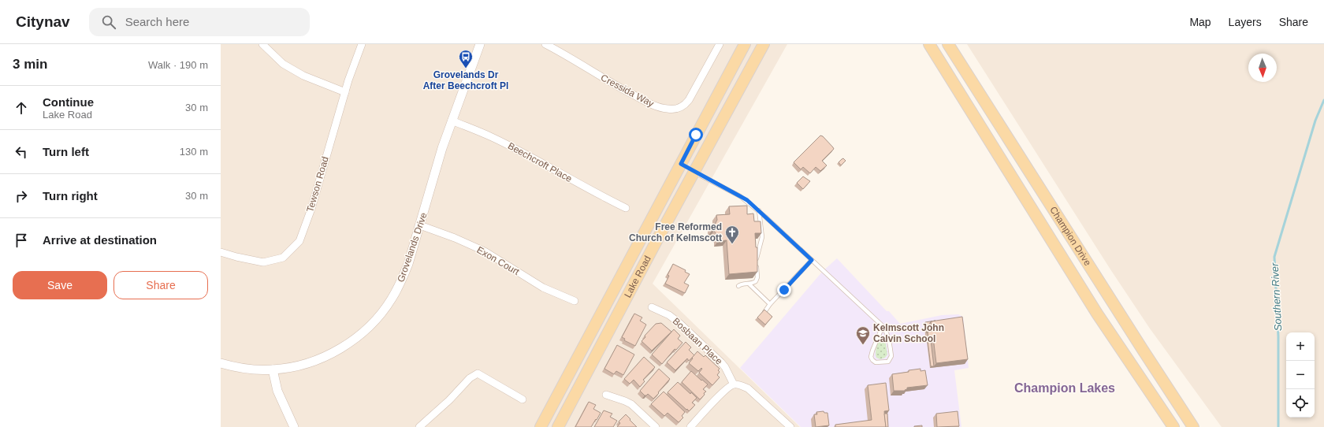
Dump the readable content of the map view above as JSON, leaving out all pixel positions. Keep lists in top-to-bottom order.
{
  "streets": {
    "main road": ["Champion Drive", "Lake Road"],
    "street": [
      "Cressida Way",
      "Beechcroft Place",
      "Tewson Road",
      "Grovelands Drive",
      "Exon Court",
      "Bosbaan Place"
    ]
  },
  "crossings": [
    ["Beechcroft Place", "Grovelands Drive"],
    ["Grovelands Drive", "Exon Court"]
  ],
  "districts": ["Champion Lakes"],
  "water": ["Southern River"],
  "places": {
    "bus stop": ["Grovelands Dr After Beechcroft Pl"],
    "church": ["Free Reformed Church of Kelmscott"],
    "school or university": ["Kelmscott John Calvin School"]
  },
  "north": "bottom",
  "page": {
    "header": "Citynav",
    "search": "Search here",
    "nav": ["Map", "Layers", "Share"],
    "heading": ["3 min", "Walk · 190 m"],
    "list": [
      ["Continue", "Lake Road", "30 m"],
      ["Turn left", "130 m"],
      ["Turn right", "30 m"],
      "Arrive at destination"
    ],
    "buttons": ["Save", "Share"],
    "map_buttons": ["+", "−"]
  }
}
